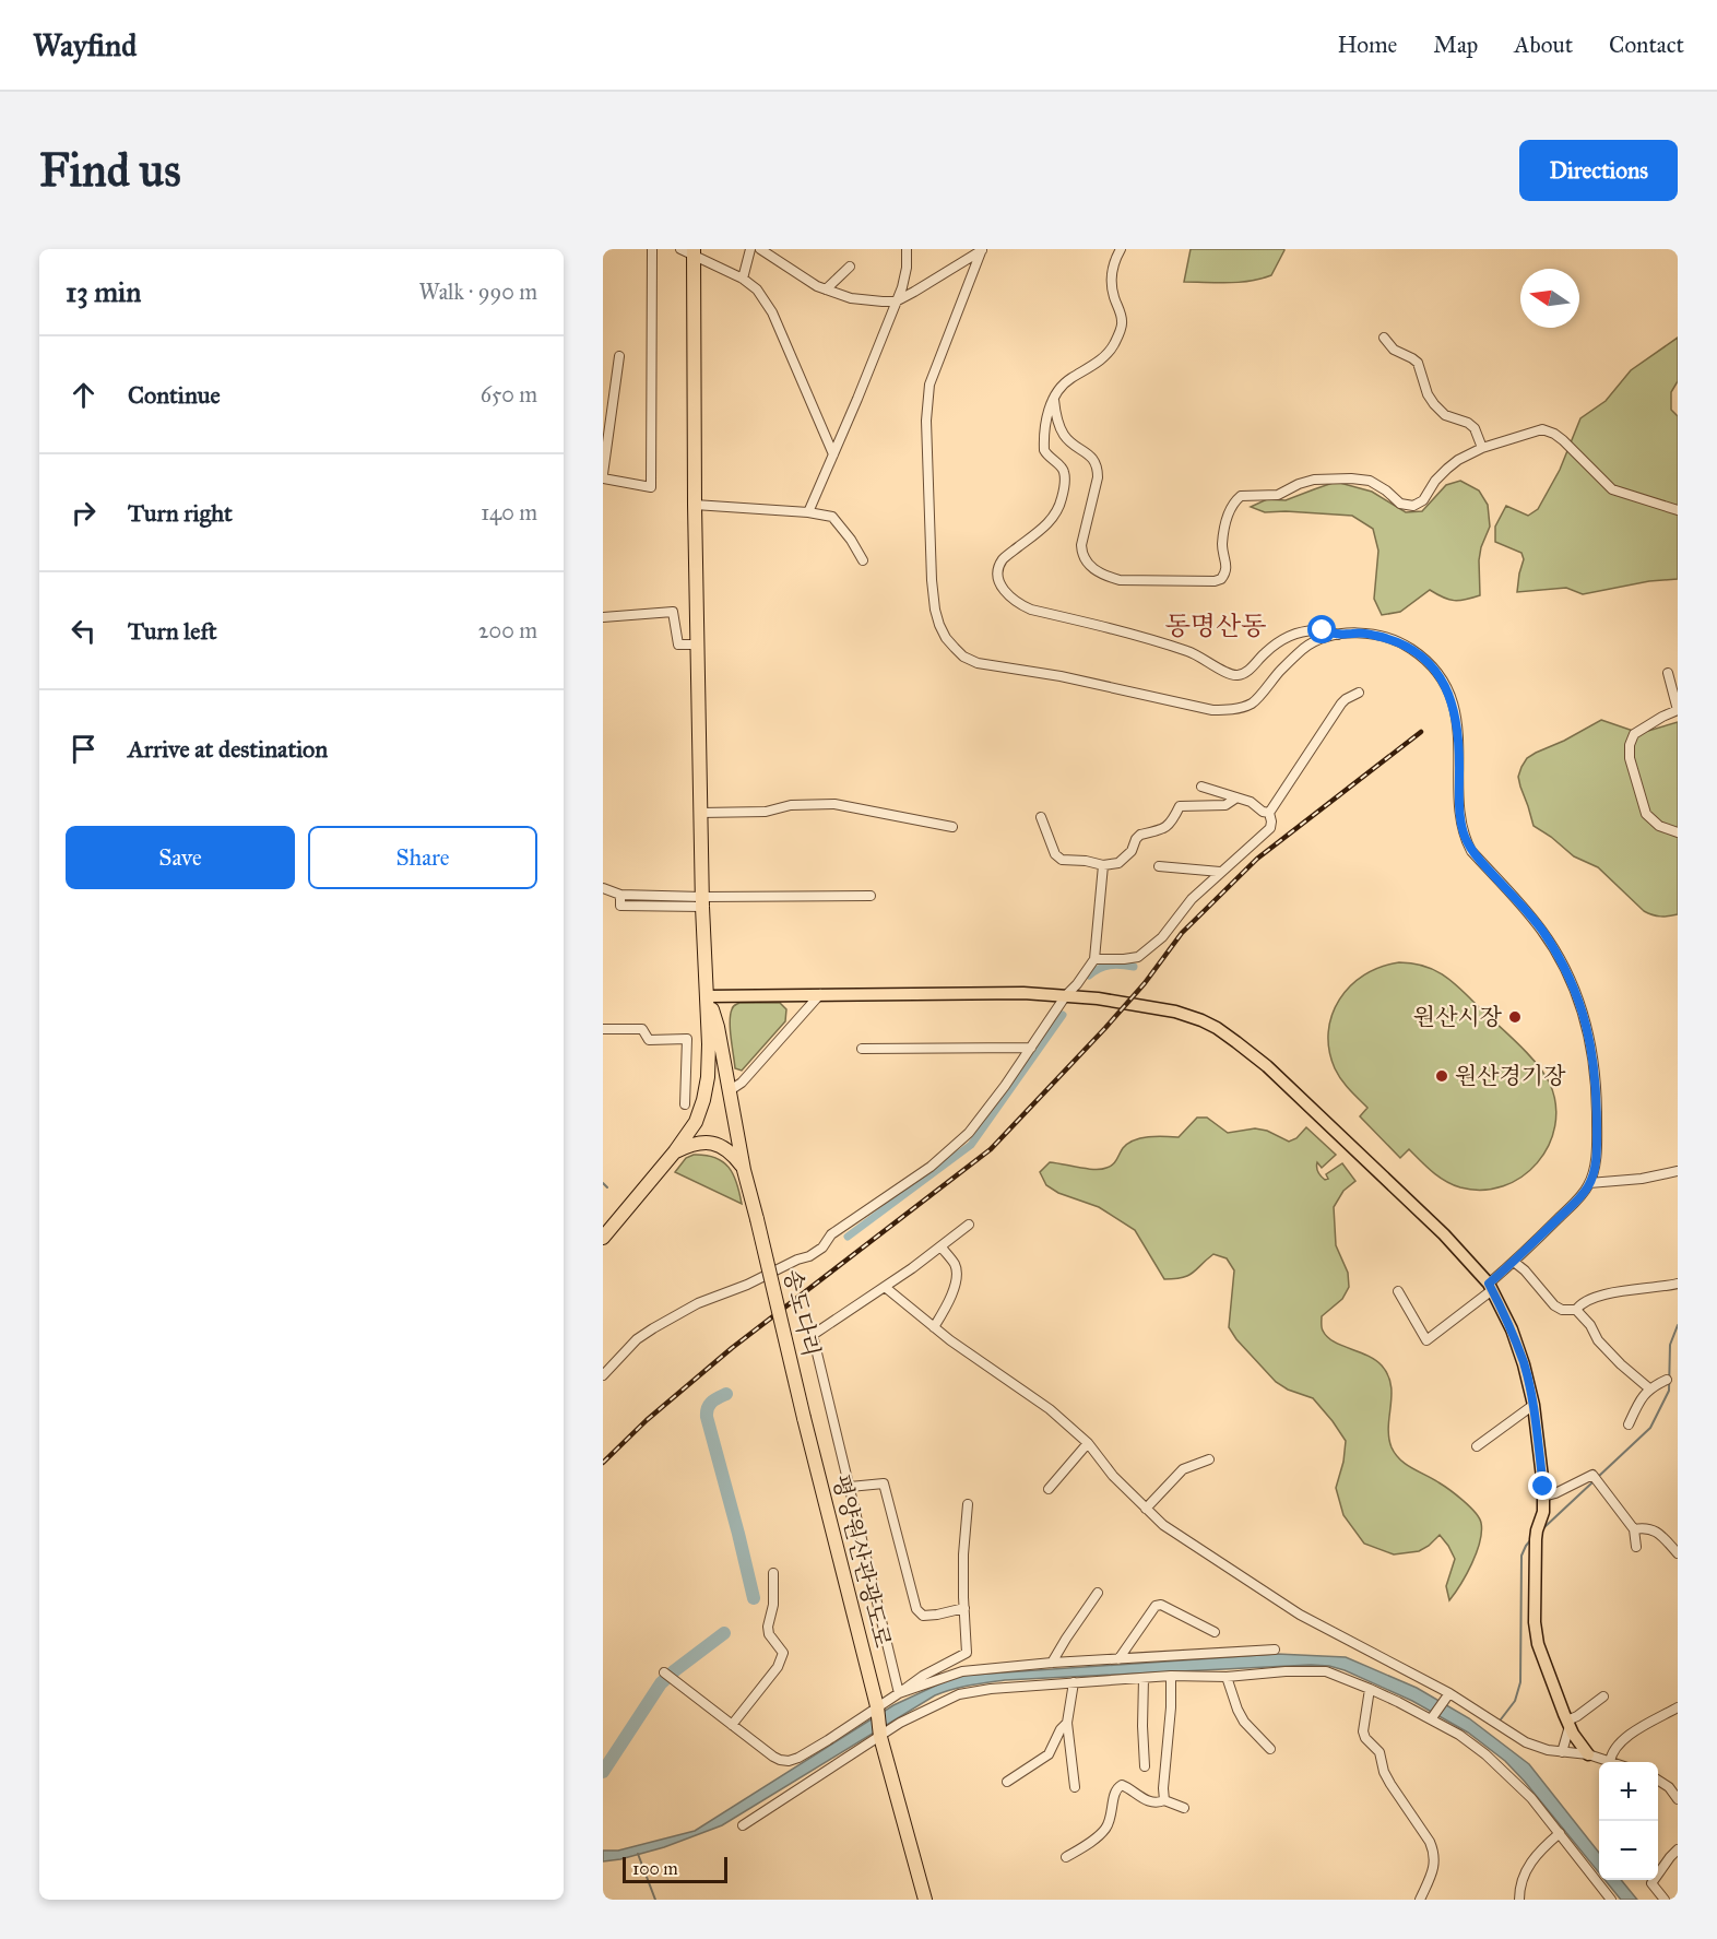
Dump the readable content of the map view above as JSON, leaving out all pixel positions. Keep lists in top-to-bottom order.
{
  "streets": {
    "highway": ["송도다리", "평양원산관광도로"]
  },
  "crossings": [
    ["송도다리", "평양원산관광도로"]
  ],
  "districts": ["동명산동"],
  "places": ["원산시장", "원산경기장"],
  "scale_bar": "100 m",
  "north": "left",
  "page": {
    "header": "Wayfind",
    "nav": [
      "Home",
      "Map",
      "About",
      "Contact"
    ],
    "buttons": [
      "Directions",
      ["Save", "Share"]
    ],
    "title": "Find us",
    "heading": ["13 min", "Walk · 990 m"],
    "list": [
      ["Continue", "650 m"],
      ["Turn right", "140 m"],
      ["Turn left", "200 m"],
      "Arrive at destination"
    ],
    "map_buttons": ["+", "−"],
    "scale": "100 m"
  }
}
